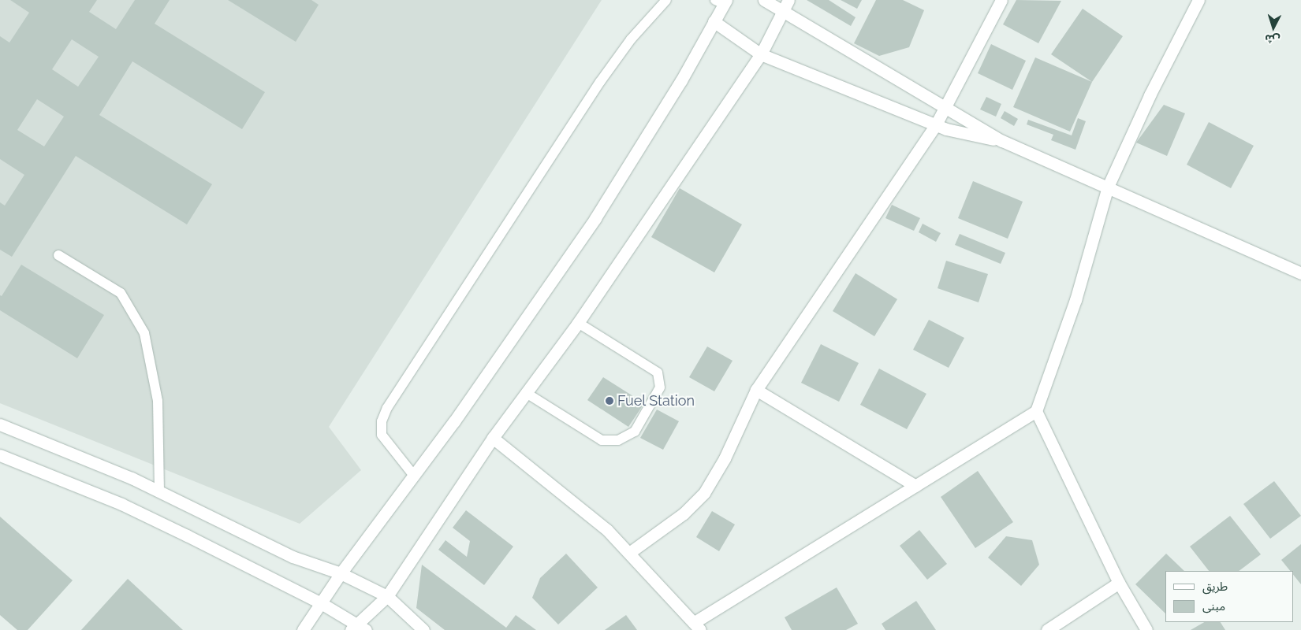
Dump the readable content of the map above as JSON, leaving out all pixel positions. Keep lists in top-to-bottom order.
{
  "places": ["Fuel Station"],
  "legend": ["طريق", "مبنى"],
  "north": "bottom"
}
